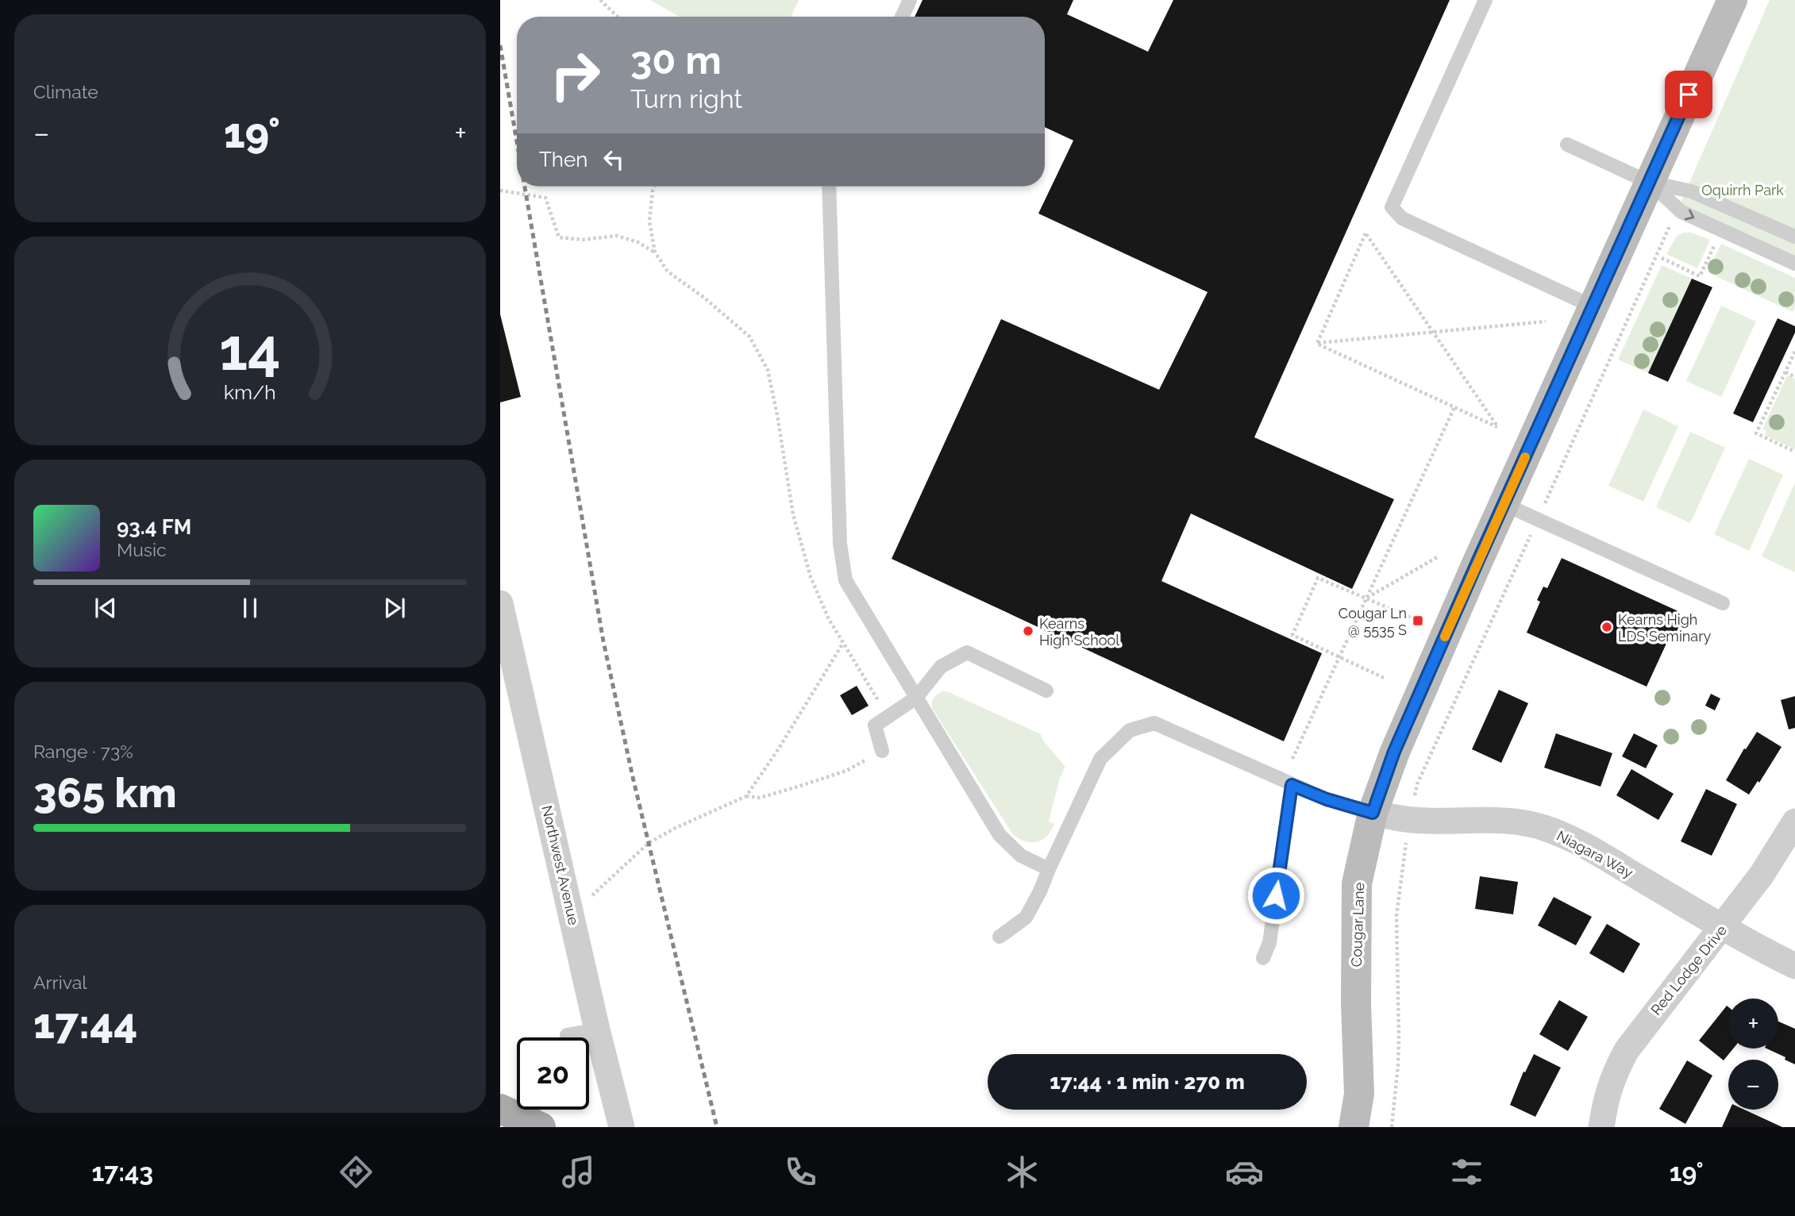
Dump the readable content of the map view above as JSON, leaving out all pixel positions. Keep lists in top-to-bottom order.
{
  "streets": {
    "main road": ["Cougar Lane"],
    "street": ["Niagara Way", "Northwest Avenue", "Red Lodge Drive"]
  },
  "crossings": [
    ["Niagara Way", "Cougar Lane"],
    ["Niagara Way", "Red Lodge Drive"]
  ],
  "parks": ["Oquirrh Park"],
  "places": {
    "transit": ["Cougar Ln @ 5535 S"],
    "other": ["Kearns High LDS Seminary", "Kearns High School"]
  },
  "page": {
    "tile": [
      "Climate",
      ["Range · 73%", "365 km"],
      ["Arrival", "17:44"]
    ],
    "turn": ["30 m", "Turn right"],
    "heat": ["−", "19°", "+"],
    "then": "Then",
    "song": ["93.4 FM", "Music"],
    "map_buttons": ["+", "−"],
    "limit": "20",
    "trip": "17:44 · 1 min · 270 m",
    "tabs": ["17:43", "19°"],
    "gauge": ["14", "km/h"]
  }
}
